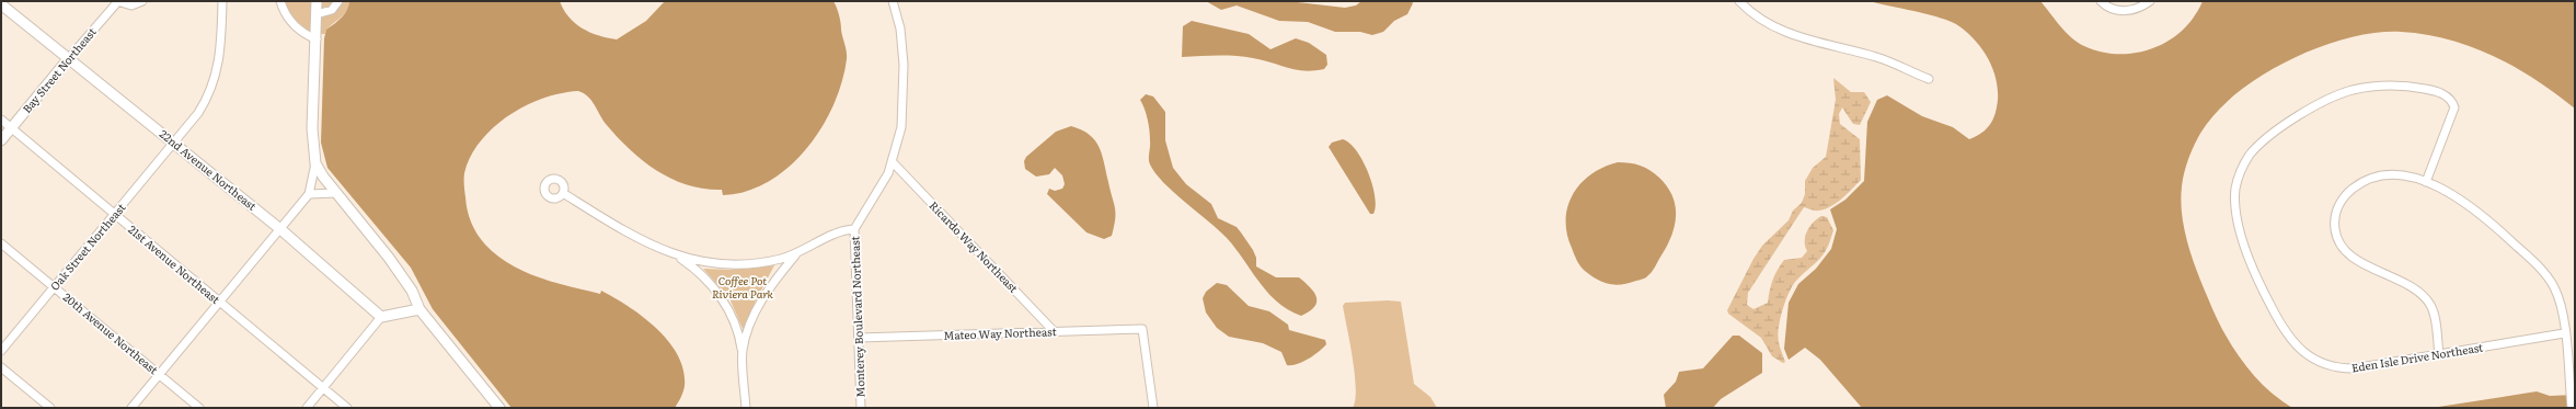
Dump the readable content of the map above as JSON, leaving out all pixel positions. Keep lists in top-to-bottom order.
{
  "streets": {
    "street": [
      "Bay Street Northeast",
      "22nd Avenue Northeast",
      "Oak Street Northeast",
      "Ricardo Way Northeast",
      "21st Avenue Northeast",
      "Monterey Boulevard Northeast",
      "20th Avenue Northeast",
      "Mateo Way Northeast",
      "Eden Isle Drive Northeast"
    ]
  },
  "crossings": [
    ["Bay Street Northeast", "22nd Avenue Northeast"],
    ["Bay Street Northeast", "21st Avenue Northeast"],
    ["22nd Avenue Northeast", "Oak Street Northeast"],
    ["Oak Street Northeast", "21st Avenue Northeast"],
    ["Oak Street Northeast", "20th Avenue Northeast"],
    ["Ricardo Way Northeast", "Monterey Boulevard Northeast"],
    ["Ricardo Way Northeast", "Mateo Way Northeast"],
    ["Monterey Boulevard Northeast", "Mateo Way Northeast"]
  ],
  "parks": ["Coffee Pot Riviera Park"]
}
